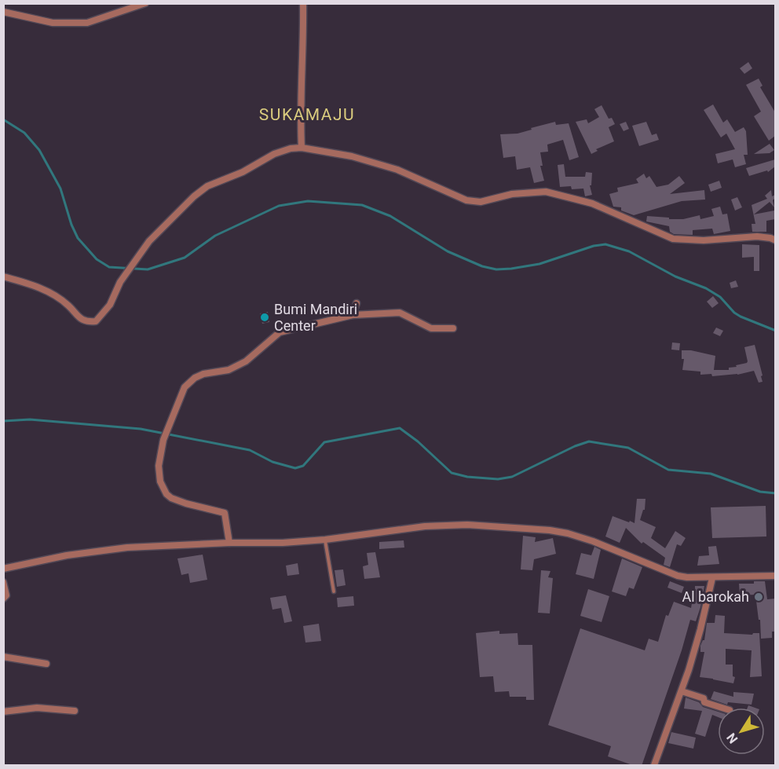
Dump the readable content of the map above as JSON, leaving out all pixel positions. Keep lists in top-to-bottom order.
{
  "districts": ["SUKAMAJU"],
  "places": ["Bumi Mandiri Center", "Al barokah"],
  "north": "bottom left"
}
